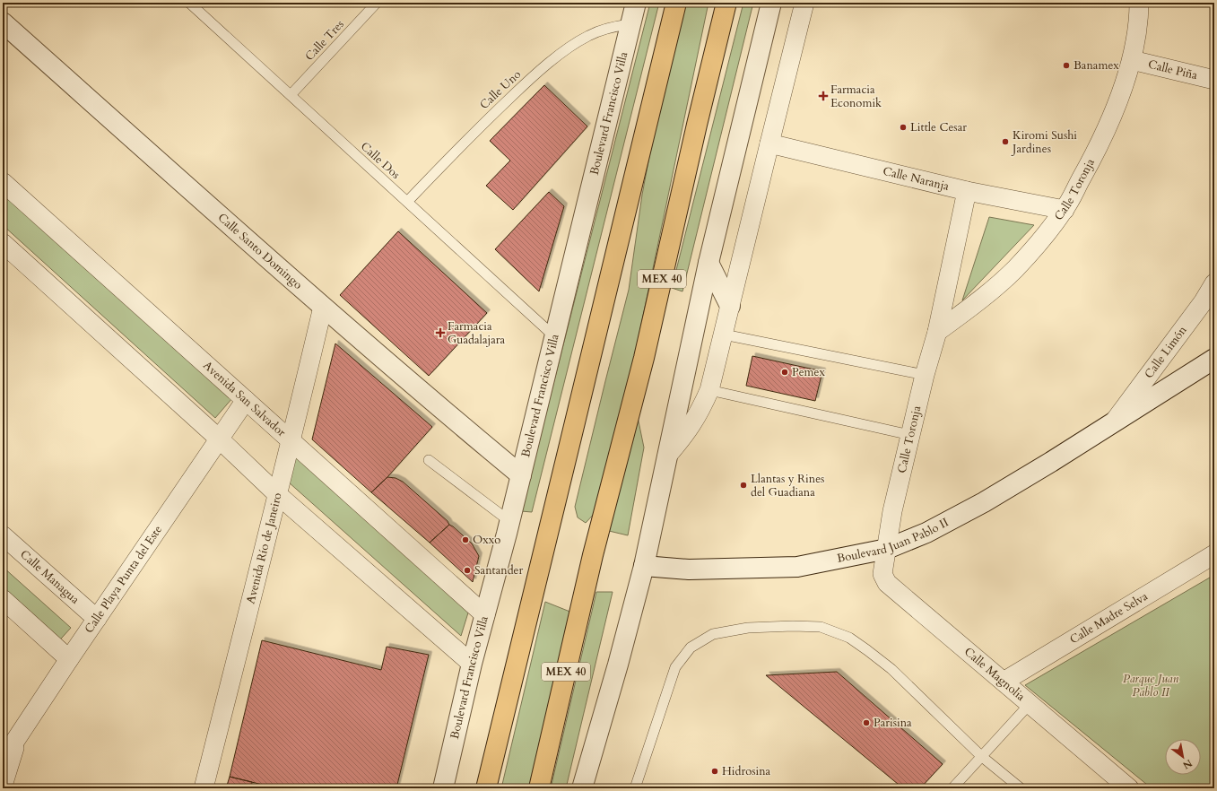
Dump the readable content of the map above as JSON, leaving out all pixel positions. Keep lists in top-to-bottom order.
{
  "streets": {
    "main road": ["MEX 40"],
    "street": [
      "Calle Piña",
      "Boulevard Francisco Villa",
      "Calle Naranja",
      "Calle Toronja",
      "Calle Santo Domingo",
      "Calle Limón",
      "Avenida San Salvador",
      "Boulevard Juan Pablo II",
      "Avenida Río de Janeiro",
      "Calle Managua",
      "Calle Playa Punta del Este",
      "Calle Madre Selva",
      "Calle Magnolia"
    ],
    "lane": ["Calle Tres", "Calle Uno", "Calle Dos"]
  },
  "crossings": [
    ["Calle Tres", "Calle Dos"],
    ["Calle Piña", "Calle Toronja"],
    ["Calle Uno", "Boulevard Francisco Villa"],
    ["Calle Uno", "Calle Dos"],
    ["Boulevard Francisco Villa", "Calle Dos"],
    ["Boulevard Francisco Villa", "Calle Santo Domingo"],
    ["Boulevard Francisco Villa", "Avenida San Salvador"],
    ["Calle Naranja", "Calle Toronja"],
    ["Calle Toronja", "Boulevard Juan Pablo II"],
    ["Calle Toronja", "Calle Magnolia"],
    ["Calle Santo Domingo", "Avenida Río de Janeiro"],
    ["Calle Limón", "Boulevard Juan Pablo II"],
    ["Avenida San Salvador", "Avenida Río de Janeiro"],
    ["Avenida San Salvador", "Calle Playa Punta del Este"],
    ["Boulevard Juan Pablo II", "Calle Magnolia"],
    ["Calle Managua", "Calle Playa Punta del Este"],
    ["Calle Madre Selva", "Calle Magnolia"]
  ],
  "parks": ["Parque Juan Pablo II"],
  "places": {
    "other": [
      "Banamex",
      "Little Cesar",
      "Kiromi Sushi Jardines",
      "Pemex",
      "Llantas y Rines del Guadiana",
      "Oxxo",
      "Santander",
      "Parisina",
      "Hidrosina"
    ],
    "health": ["Farmacia Economik", "Farmacia Guadalajara"]
  },
  "north": "bottom right"
}
